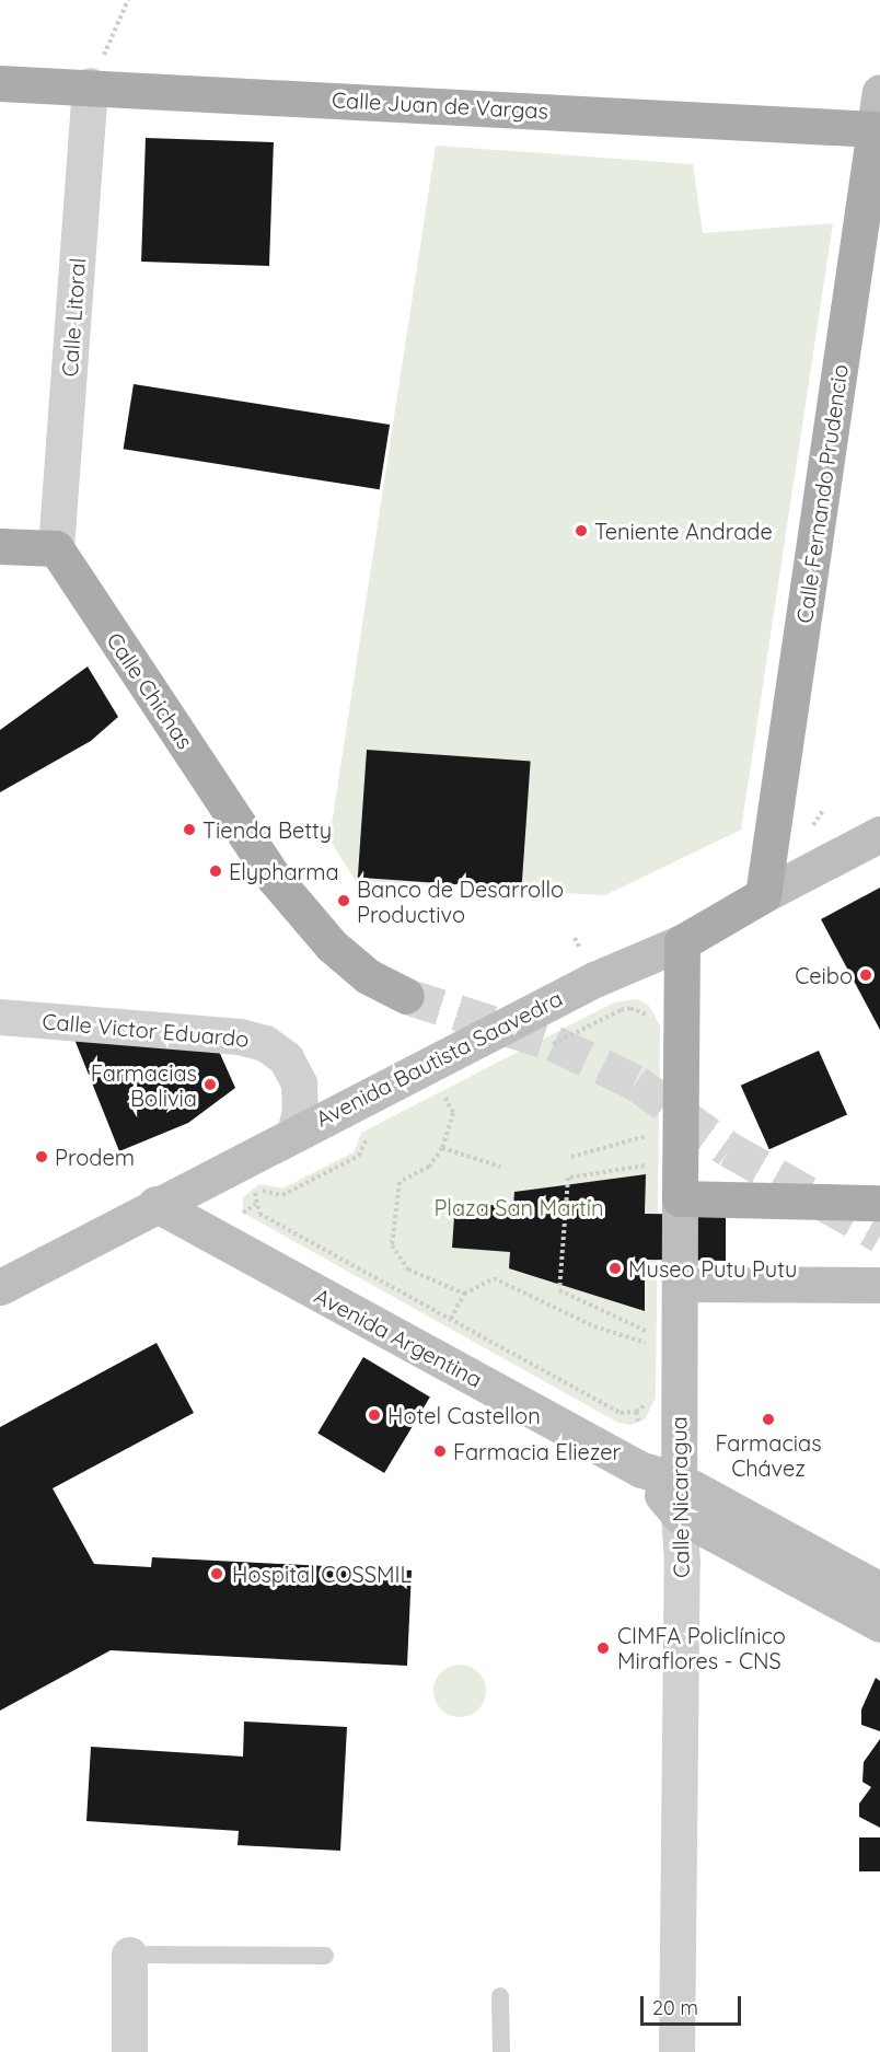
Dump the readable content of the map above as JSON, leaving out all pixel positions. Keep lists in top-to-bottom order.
{
  "streets": {
    "main road": [
      "Calle Juan de Vargas",
      "Calle Fernando Prudencio",
      "Calle Chichas",
      "Avenida Bautista Saavedra",
      "Avenida Argentina",
      "Calle Nicaragua"
    ],
    "street": ["Calle Litoral", "Calle Victor Eduardo"]
  },
  "crossings": [
    ["Calle Juan de Vargas", "Calle Litoral"],
    ["Calle Juan de Vargas", "Calle Fernando Prudencio"],
    ["Calle Litoral", "Calle Chichas"],
    ["Calle Fernando Prudencio", "Avenida Bautista Saavedra"],
    ["Calle Victor Eduardo", "Avenida Bautista Saavedra"],
    ["Avenida Bautista Saavedra", "Avenida Argentina"],
    ["Avenida Bautista Saavedra", "Calle Nicaragua"],
    ["Avenida Argentina", "Calle Nicaragua"]
  ],
  "parks": ["Plaza San Martín"],
  "places": [
    "Teniente Andrade",
    "Tienda Betty",
    "Elypharma",
    "Banco de Desarrollo Productivo",
    "Ceibo",
    "Farmacias Bolivia",
    "Prodem",
    "Museo Putu Putu",
    "Hotel Castellon",
    "Farmacias Chávez",
    "Farmacia Eliezer",
    "Hospital COSSMIL",
    "CIMFA Policlínico Miraflores - CNS"
  ],
  "scale_bar": "20 m"
}
